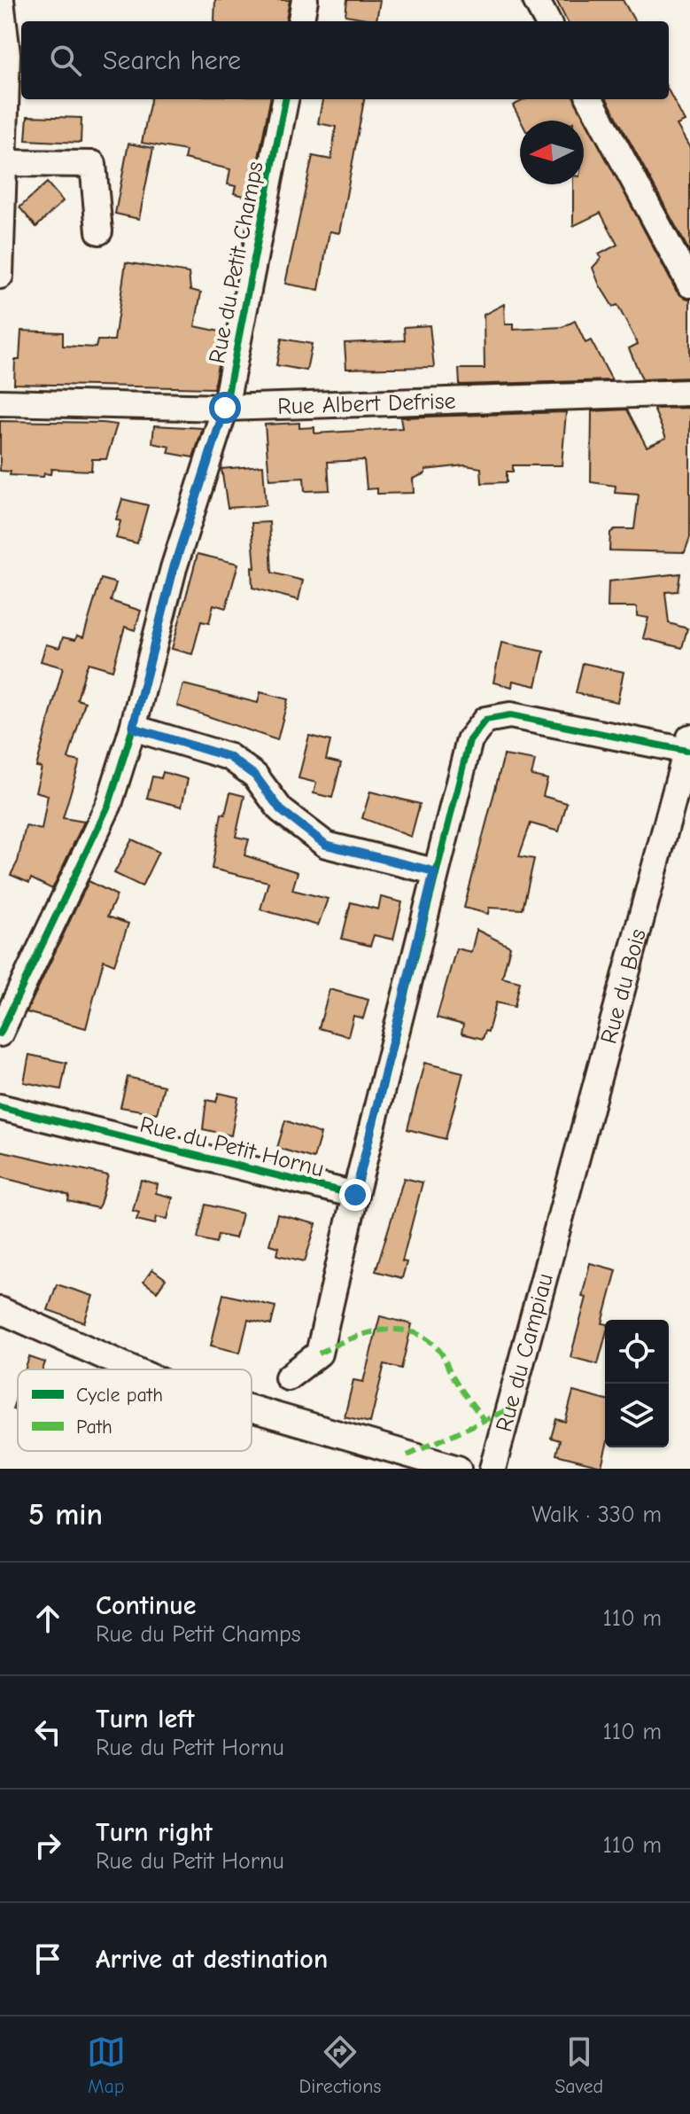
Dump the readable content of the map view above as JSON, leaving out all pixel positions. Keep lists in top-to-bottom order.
{
  "streets": {
    "street": [
      "Rue du Petit Champs",
      "Rue Albert Defrise",
      "Rue du Bois",
      "Rue du Petit Hornu",
      "Rue du Campiau"
    ]
  },
  "crossings": [
    ["Rue du Petit Champs", "Rue Albert Defrise"],
    ["Rue du Bois", "Rue du Campiau"]
  ],
  "legend": ["Cycle path", "Path"],
  "north": "left",
  "page": {
    "search": "Search here",
    "heading": ["5 min", "Walk · 330 m"],
    "list": [
      ["Continue", "Rue du Petit Champs", "110 m"],
      ["Turn left", "Rue du Petit Hornu", "110 m"],
      ["Turn right", "Rue du Petit Hornu", "110 m"],
      "Arrive at destination"
    ],
    "nav": ["Map", "Directions", "Saved"]
  }
}
